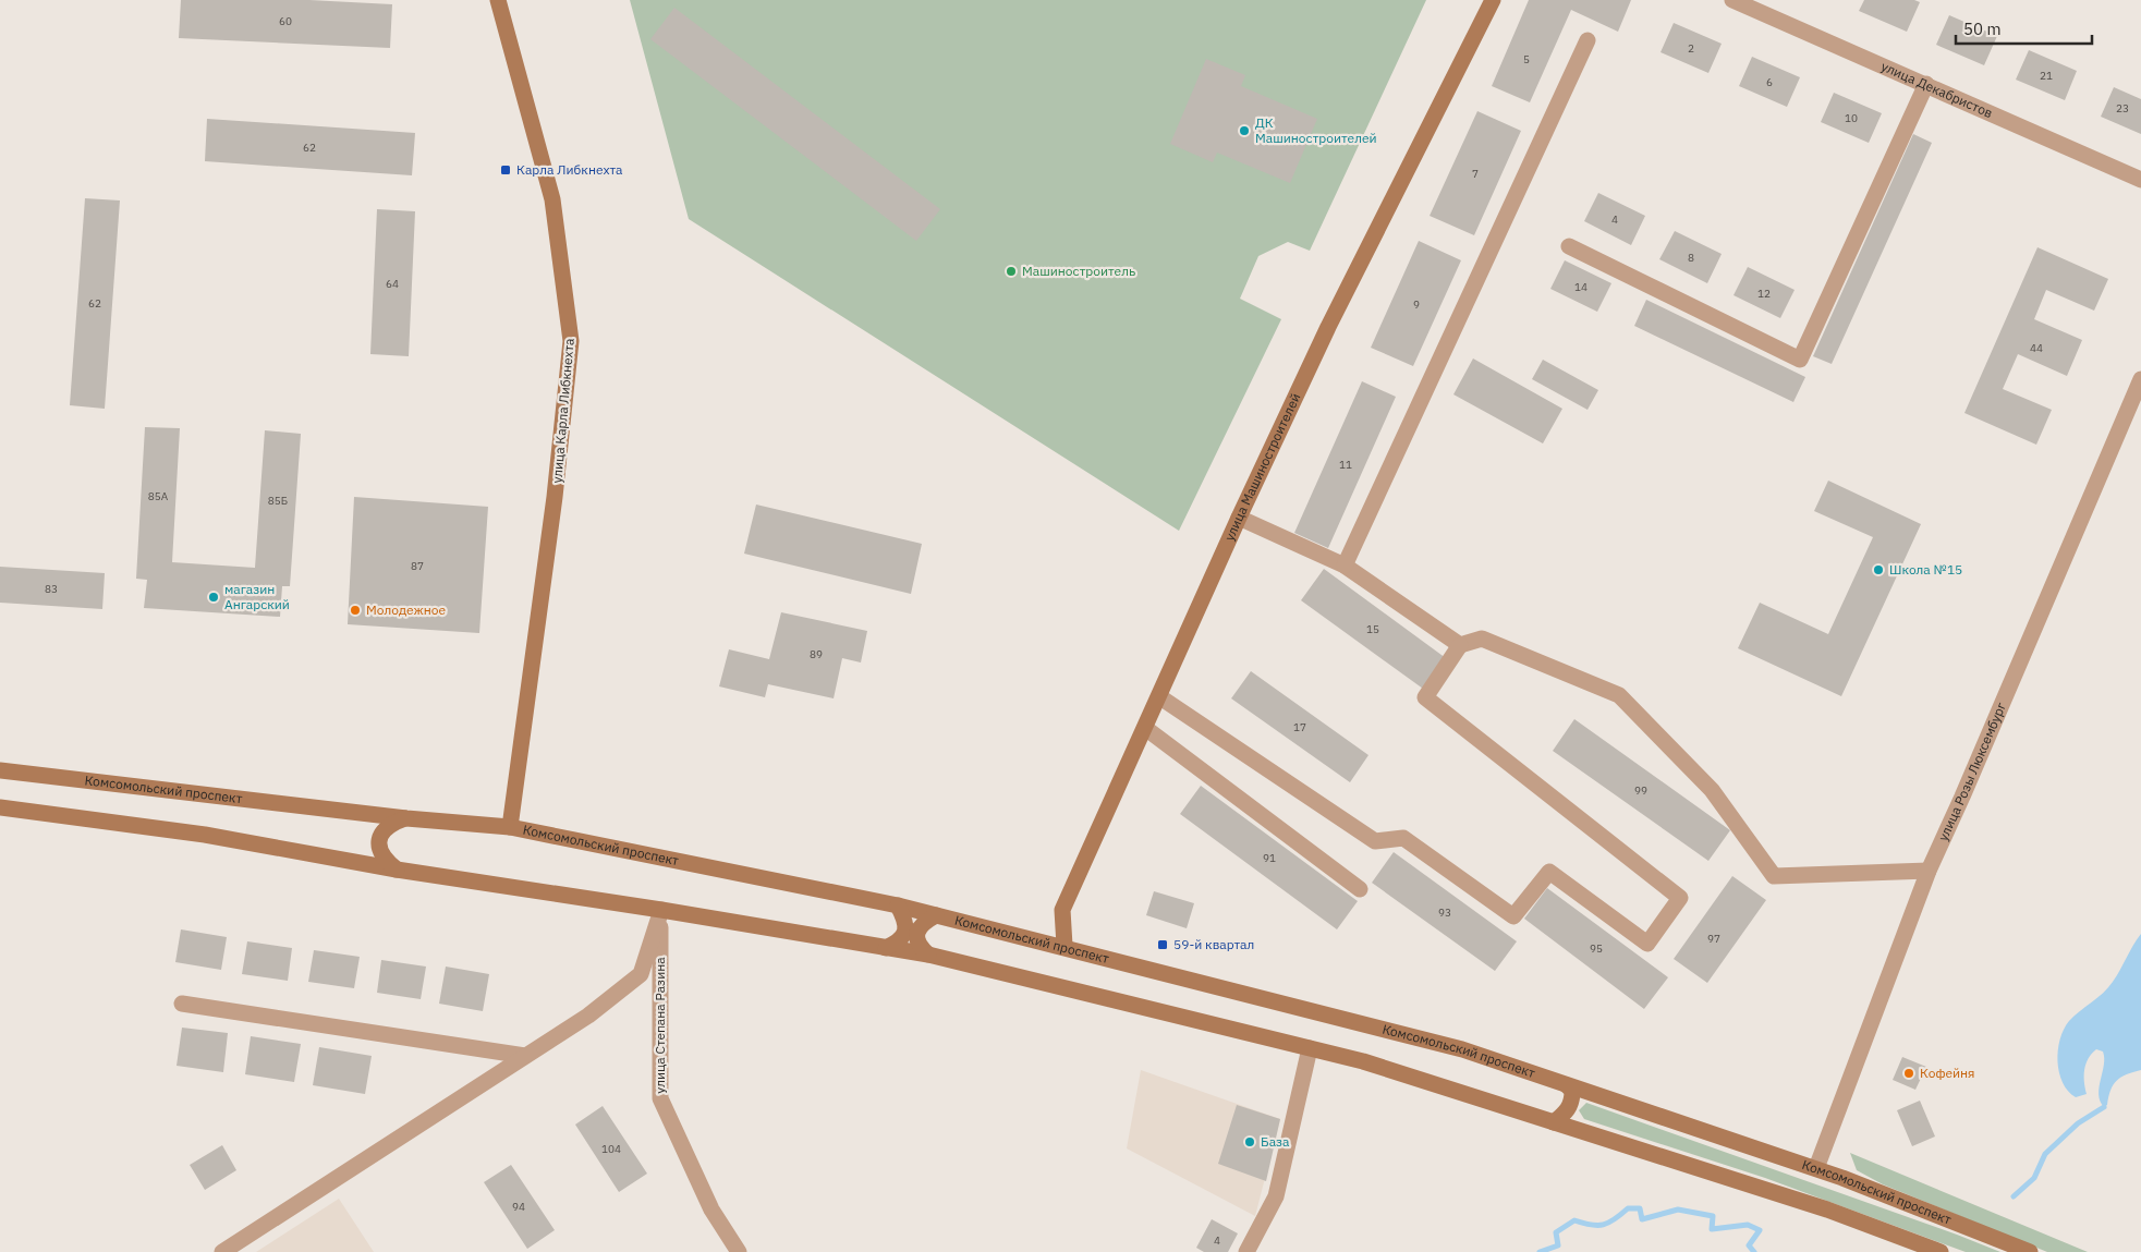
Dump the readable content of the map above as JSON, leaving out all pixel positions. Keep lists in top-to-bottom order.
{
  "streets": {
    "main road": ["улица Карла Либкнехта", "улица Машиностроителей", "Комсомольский проспект"],
    "street": ["улица Декабристов", "улица Розы Люксембург", "улица Степана Разина"]
  },
  "crossings": [
    ["улица Карла Либкнехта", "Комсомольский проспект"],
    ["улица Машиностроителей", "Комсомольский проспект"],
    ["улица Розы Люксембург", "Комсомольский проспект"]
  ],
  "places": {
    "other": [
      "ДК Машиностроителей",
      "Машиностроитель",
      "Школа №15",
      "магазин Ангарский",
      "Молодежное",
      "Кофейня",
      "База"
    ],
    "transit": ["Карла Либкнехта", "59-й квартал"]
  },
  "house_numbers": [
    "60",
    "2",
    "5",
    "21",
    "6",
    "23",
    "10",
    "62",
    "7",
    "4",
    "8",
    "64",
    "14",
    "12",
    "62",
    "9",
    "44",
    "11",
    "85А",
    "85Б",
    "87",
    "83",
    "15",
    "89",
    "17",
    "99",
    "91",
    "93",
    "97",
    "95",
    "104",
    "94",
    "4"
  ],
  "scale_bar": "50 m"
}
